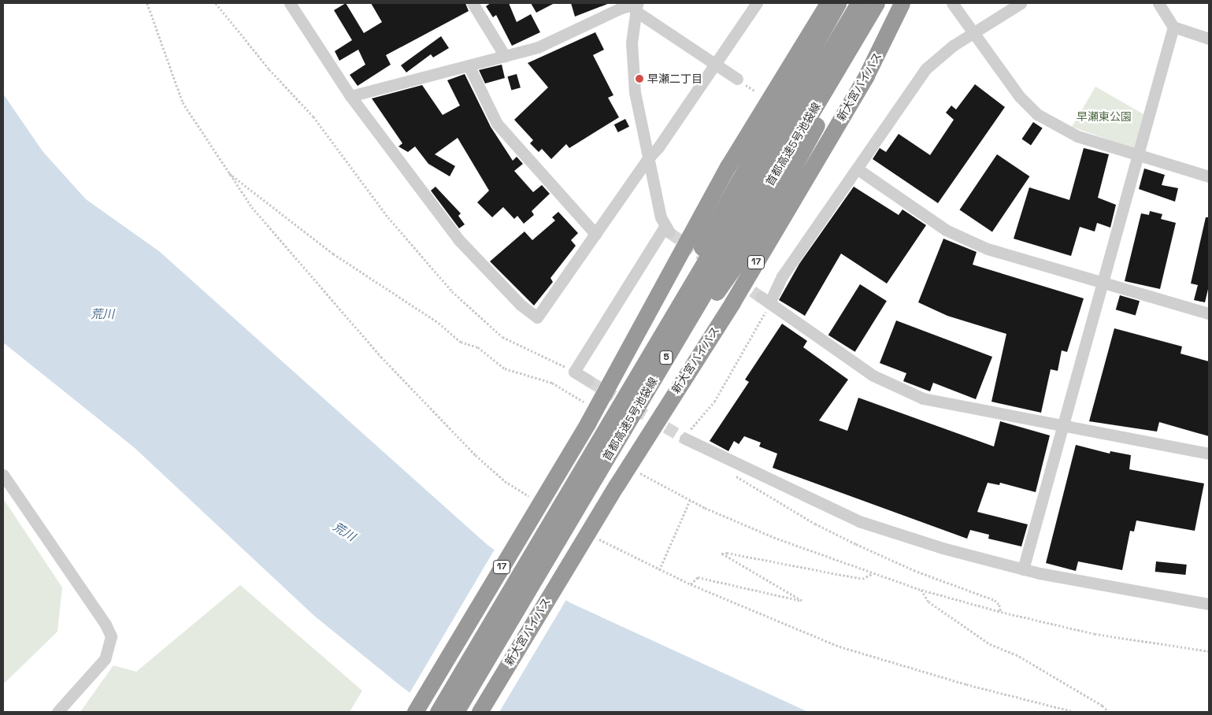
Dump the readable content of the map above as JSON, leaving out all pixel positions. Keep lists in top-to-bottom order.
{
  "streets": {
    "highway": [
      "新大宮バイパス",
      "首都高速5号池袋線",
      "17",
      "5"
    ]
  },
  "water": ["荒川"],
  "parks": ["早瀬東公園"],
  "places": ["早瀬二丁目"]
}
